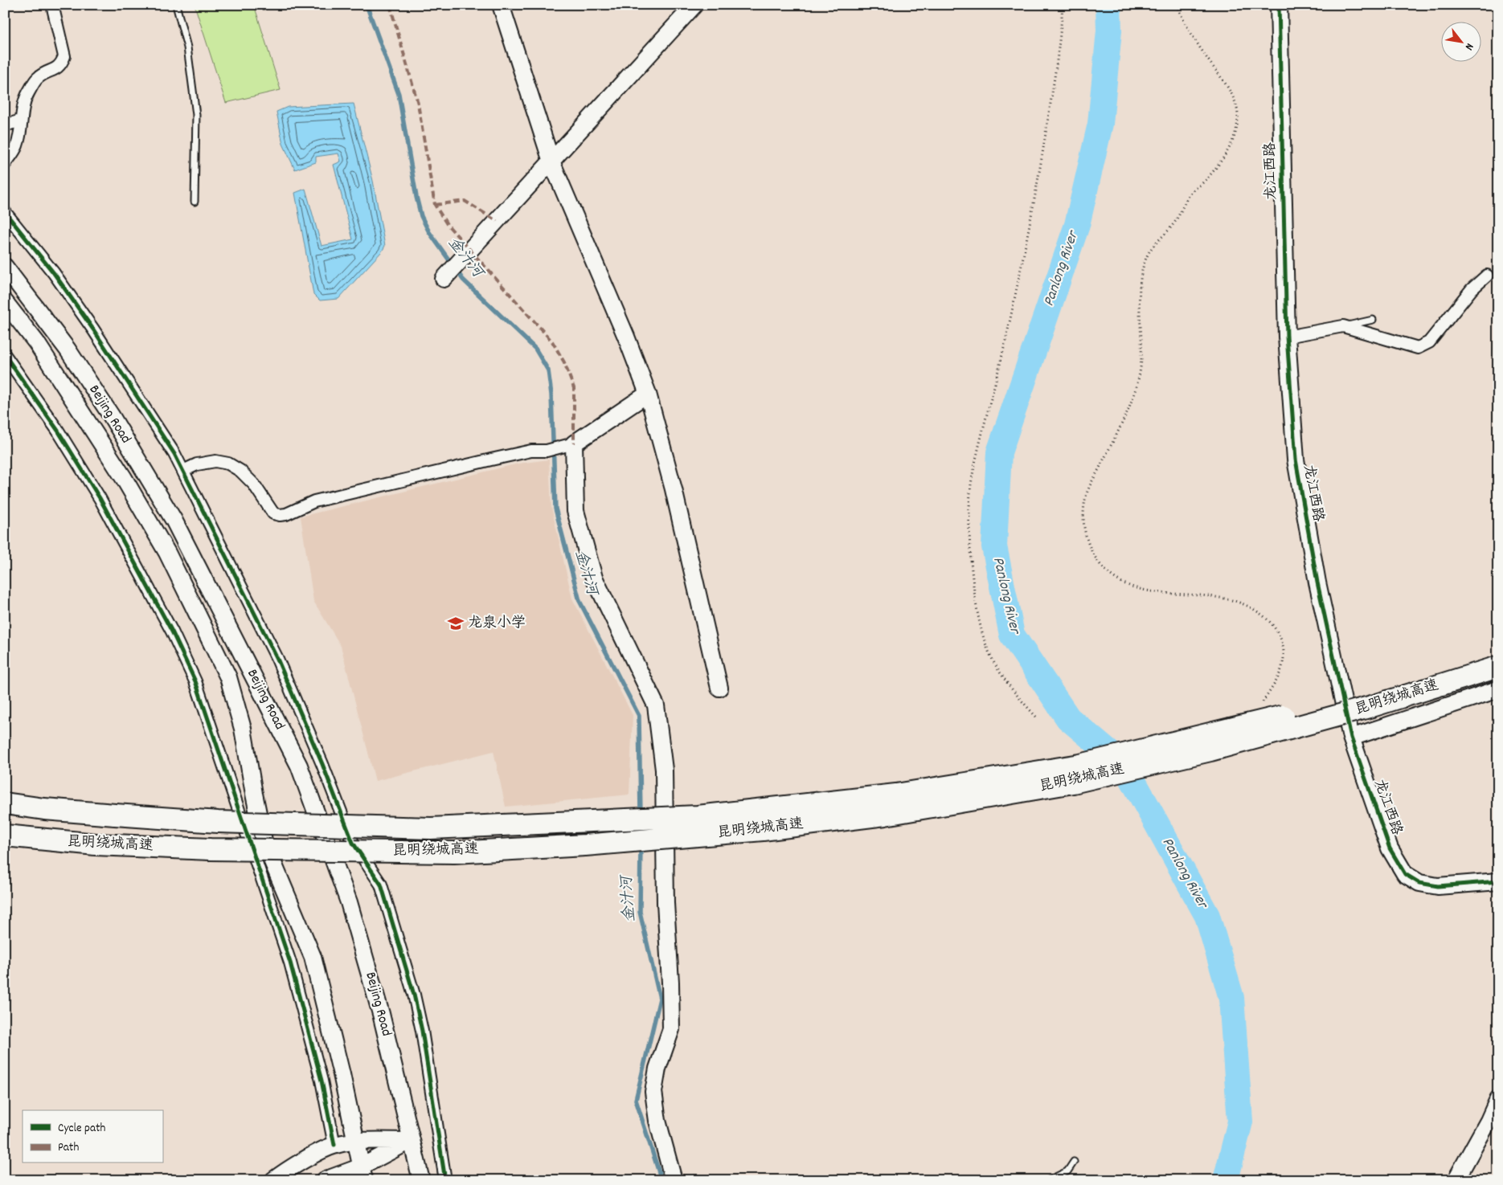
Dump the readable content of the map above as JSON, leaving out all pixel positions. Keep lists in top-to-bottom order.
{
  "streets": {
    "highway": ["昆明绕城高速"],
    "street": ["龙江西路", "Beijing Road"]
  },
  "water": ["金汁河", "Panlong River"],
  "places": {
    "school or university": ["龙泉小学"]
  },
  "legend": ["Cycle path", "Path"],
  "north": "bottom right"
}
